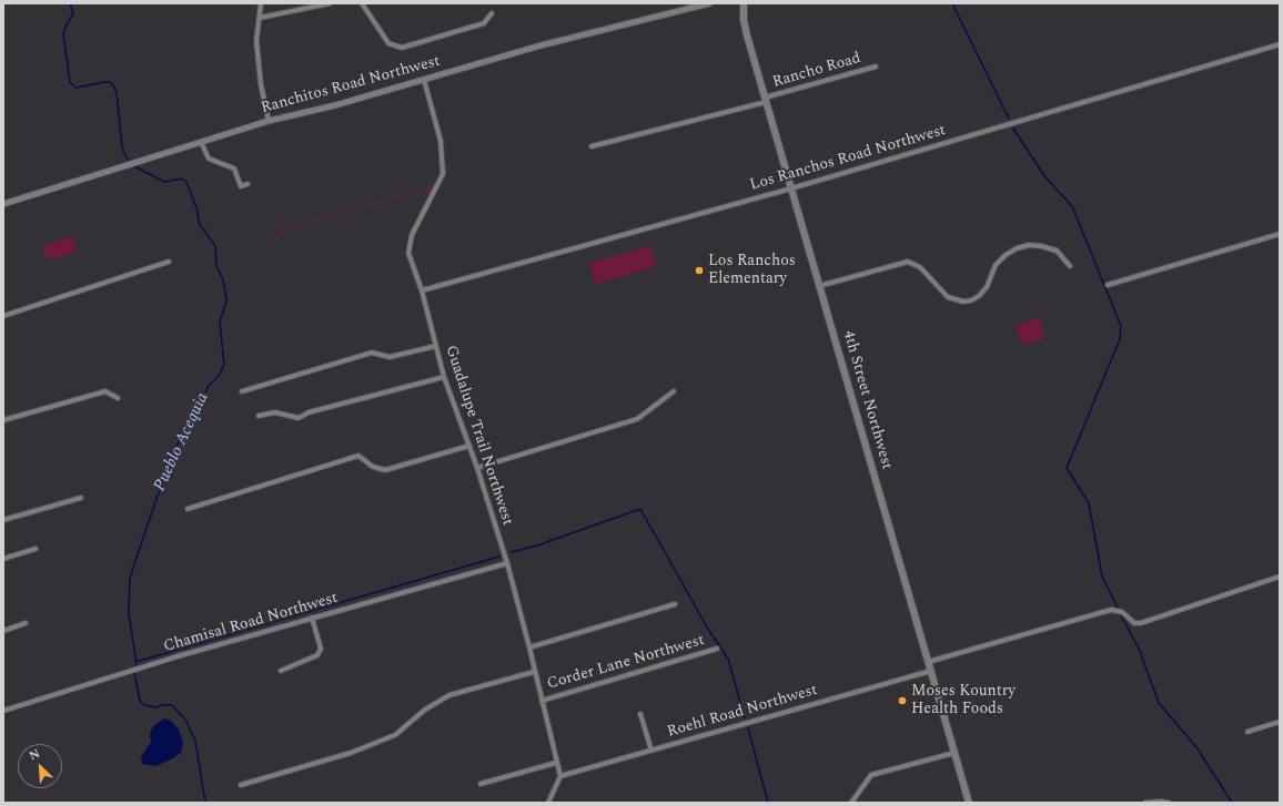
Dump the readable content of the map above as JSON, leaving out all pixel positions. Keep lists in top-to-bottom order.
{
  "streets": {
    "main road": ["4th Street Northwest"],
    "street": [
      "Rancho Road",
      "Ranchitos Road Northwest",
      "Los Ranchos Road Northwest",
      "Guadalupe Trail Northwest",
      "Chamisal Road Northwest",
      "Corder Lane Northwest",
      "Roehl Road Northwest"
    ]
  },
  "crossings": [
    ["Rancho Road", "4th Street Northwest"],
    ["Ranchitos Road Northwest", "Guadalupe Trail Northwest"],
    ["Los Ranchos Road Northwest", "4th Street Northwest"],
    ["Los Ranchos Road Northwest", "Guadalupe Trail Northwest"],
    ["4th Street Northwest", "Roehl Road Northwest"],
    ["Guadalupe Trail Northwest", "Chamisal Road Northwest"],
    ["Guadalupe Trail Northwest", "Corder Lane Northwest"],
    ["Guadalupe Trail Northwest", "Roehl Road Northwest"]
  ],
  "water": ["Pueblo Acequia"],
  "places": ["Los Ranchos Elementary", "Moses Kountry Health Foods"],
  "north": "top left"
}
